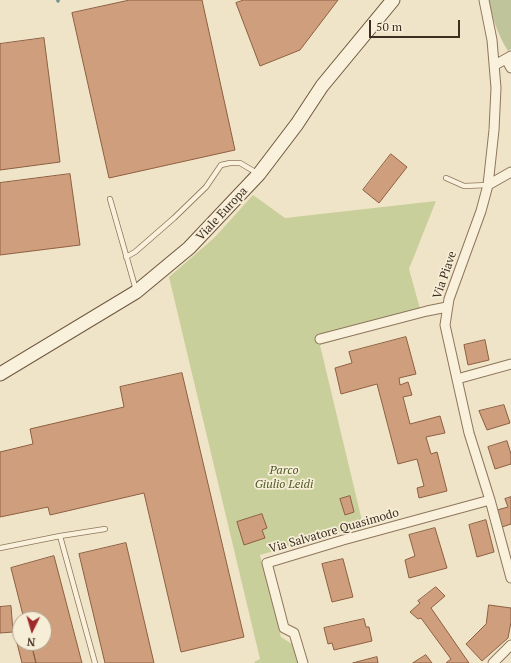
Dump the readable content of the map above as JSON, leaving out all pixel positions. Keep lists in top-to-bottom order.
{
  "streets": {
    "street": ["Viale Europa", "Via Piave", "Via Salvatore Quasimodo"]
  },
  "crossings": [
    ["Via Piave", "Via Salvatore Quasimodo"]
  ],
  "parks": ["Parco Giulio Leidi"],
  "scale_bar": "50 m",
  "north": "bottom"
}
